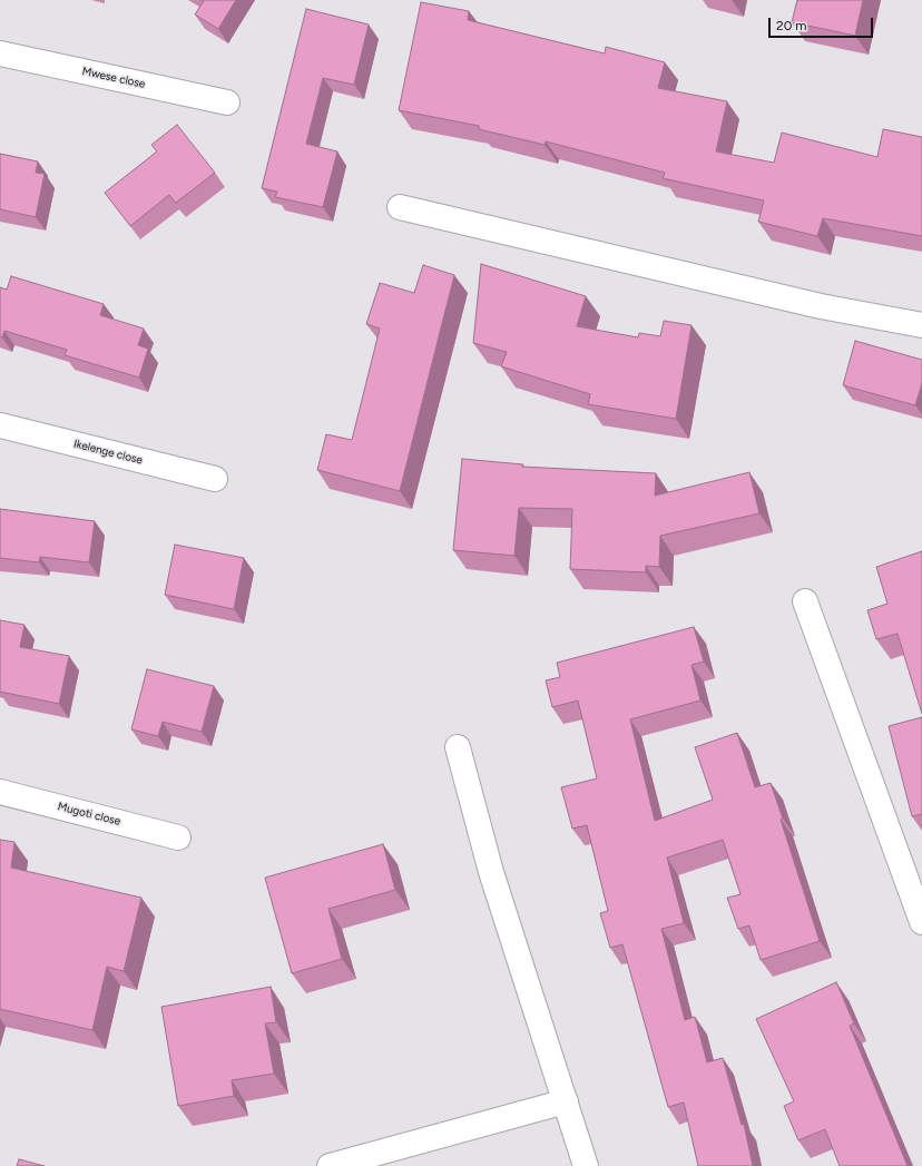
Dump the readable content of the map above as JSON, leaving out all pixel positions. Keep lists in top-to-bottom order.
{
  "streets": {
    "street": ["Mwese close", "Ikelenge close", "Mugoti close"]
  },
  "scale_bar": "20 m"
}
